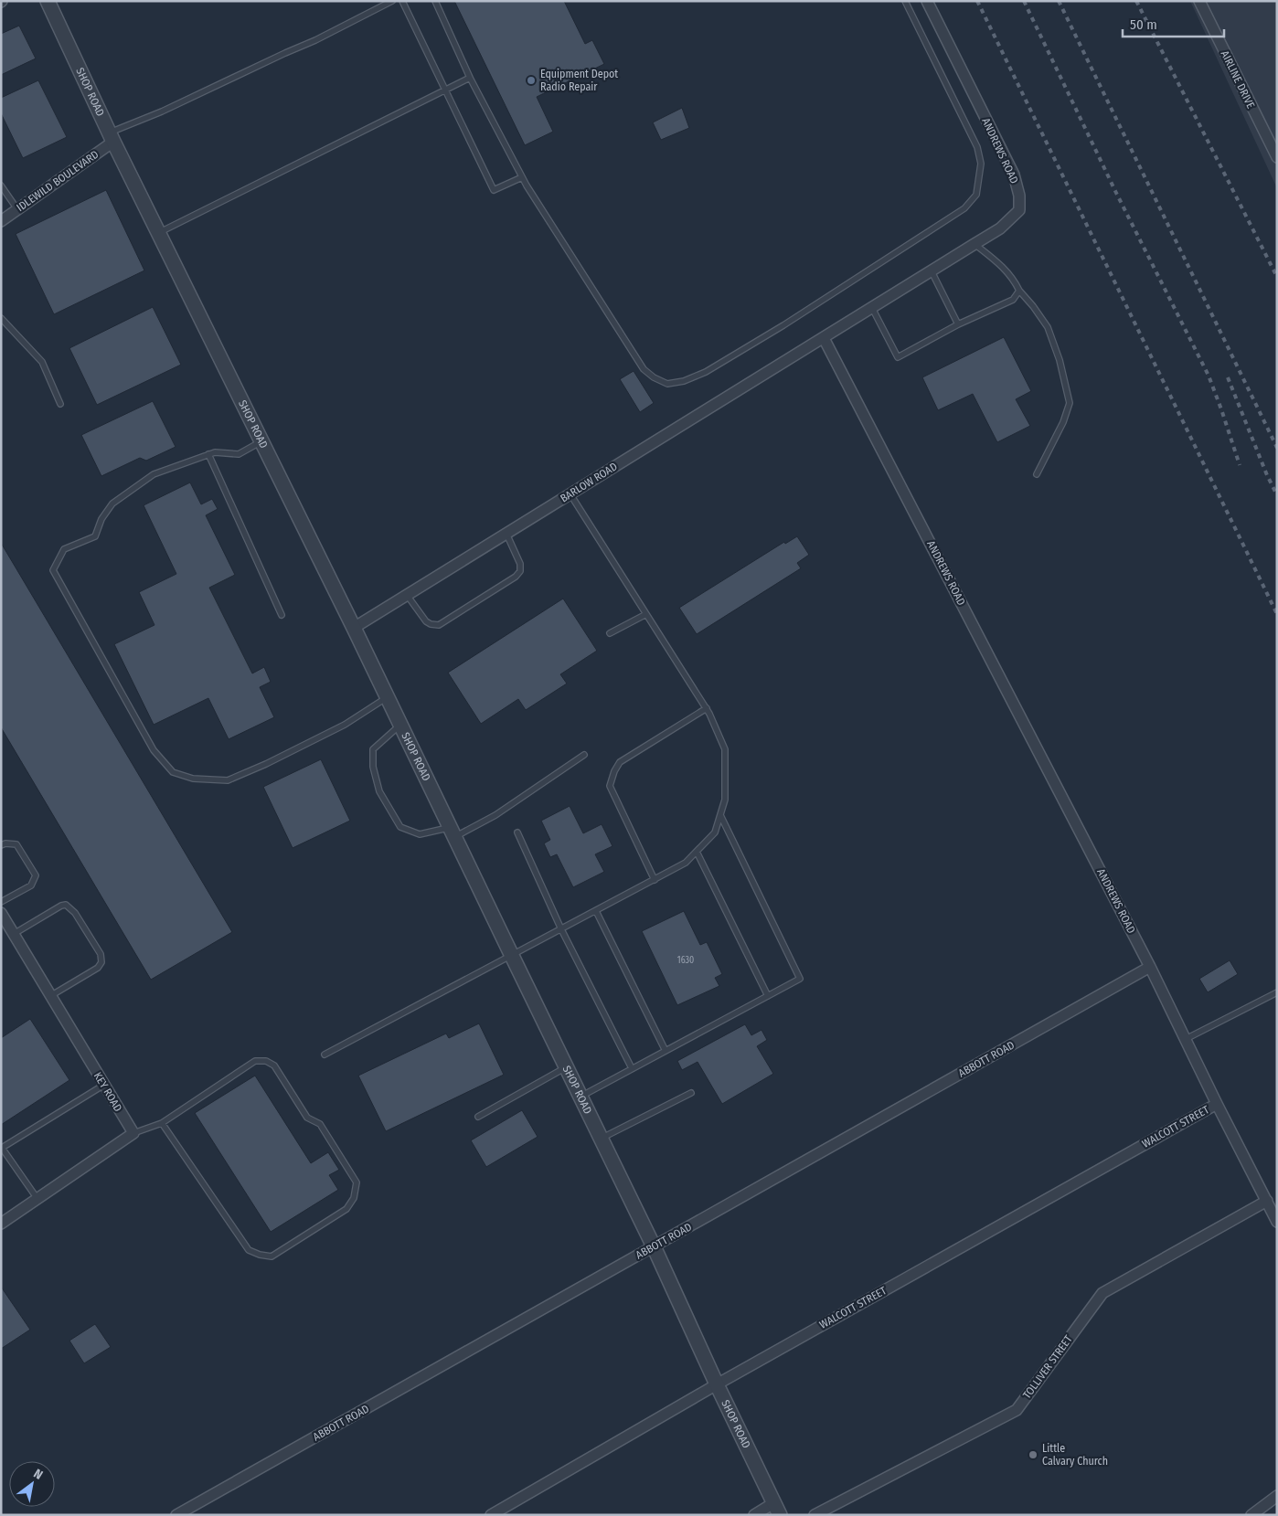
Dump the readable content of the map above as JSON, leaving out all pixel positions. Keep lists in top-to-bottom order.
{
  "streets": {
    "street": [
      "AIRLINE DRIVE",
      "SHOP ROAD",
      "ANDREWS ROAD",
      "IDLEWILD BOULEVARD",
      "BARLOW ROAD",
      "ABBOTT ROAD",
      "KEY ROAD",
      "WALCOTT STREET",
      "TOLLIVER STREET"
    ]
  },
  "crossings": [
    ["SHOP ROAD", "IDLEWILD BOULEVARD"],
    ["SHOP ROAD", "BARLOW ROAD"],
    ["SHOP ROAD", "ABBOTT ROAD"],
    ["SHOP ROAD", "WALCOTT STREET"],
    ["ANDREWS ROAD", "BARLOW ROAD"],
    ["ANDREWS ROAD", "ABBOTT ROAD"],
    ["ANDREWS ROAD", "WALCOTT STREET"],
    ["ANDREWS ROAD", "TOLLIVER STREET"]
  ],
  "places": ["Equipment Depot Radio Repair", "Little Calvary Church"],
  "house_numbers": ["1630"],
  "scale_bar": "50 m",
  "north": "top right"
}
